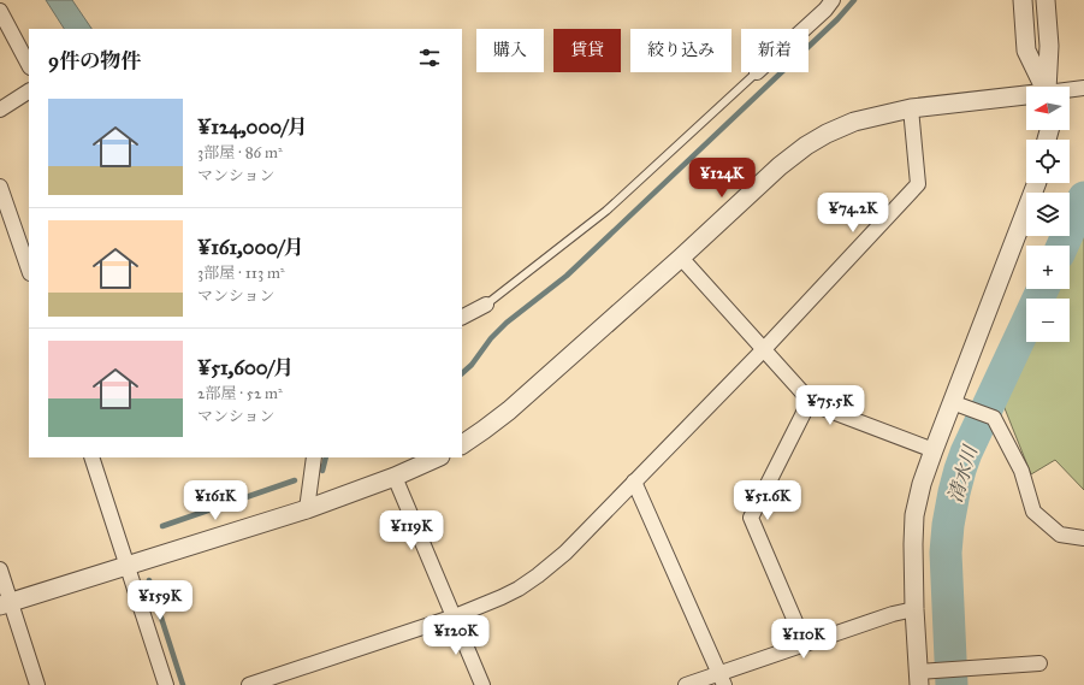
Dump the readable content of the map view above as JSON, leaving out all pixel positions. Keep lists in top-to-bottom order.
{
  "water": ["清水川"],
  "north": "left",
  "page": {
    "chip": [
      "購入",
      "賃貸",
      "絞り込み",
      "新着"
    ],
    "heading": "9件の物件",
    "map_buttons": ["+", "−"],
    "list": [
      {
        "name": "¥124,000/月",
        "note": "3部屋 · 86 m² · マンション"
      },
      {
        "name": "¥161,000/月",
        "note": "3部屋 · 113 m² · マンション"
      },
      {
        "name": "¥51,600/月",
        "note": "2部屋 · 52 m² · マンション"
      }
    ],
    "price": [
      "¥124K",
      "¥74.2K",
      "¥75.5K",
      "¥161K",
      "¥51.6K",
      "¥119K",
      "¥159K",
      "¥120K",
      "¥110K"
    ]
  }
}
